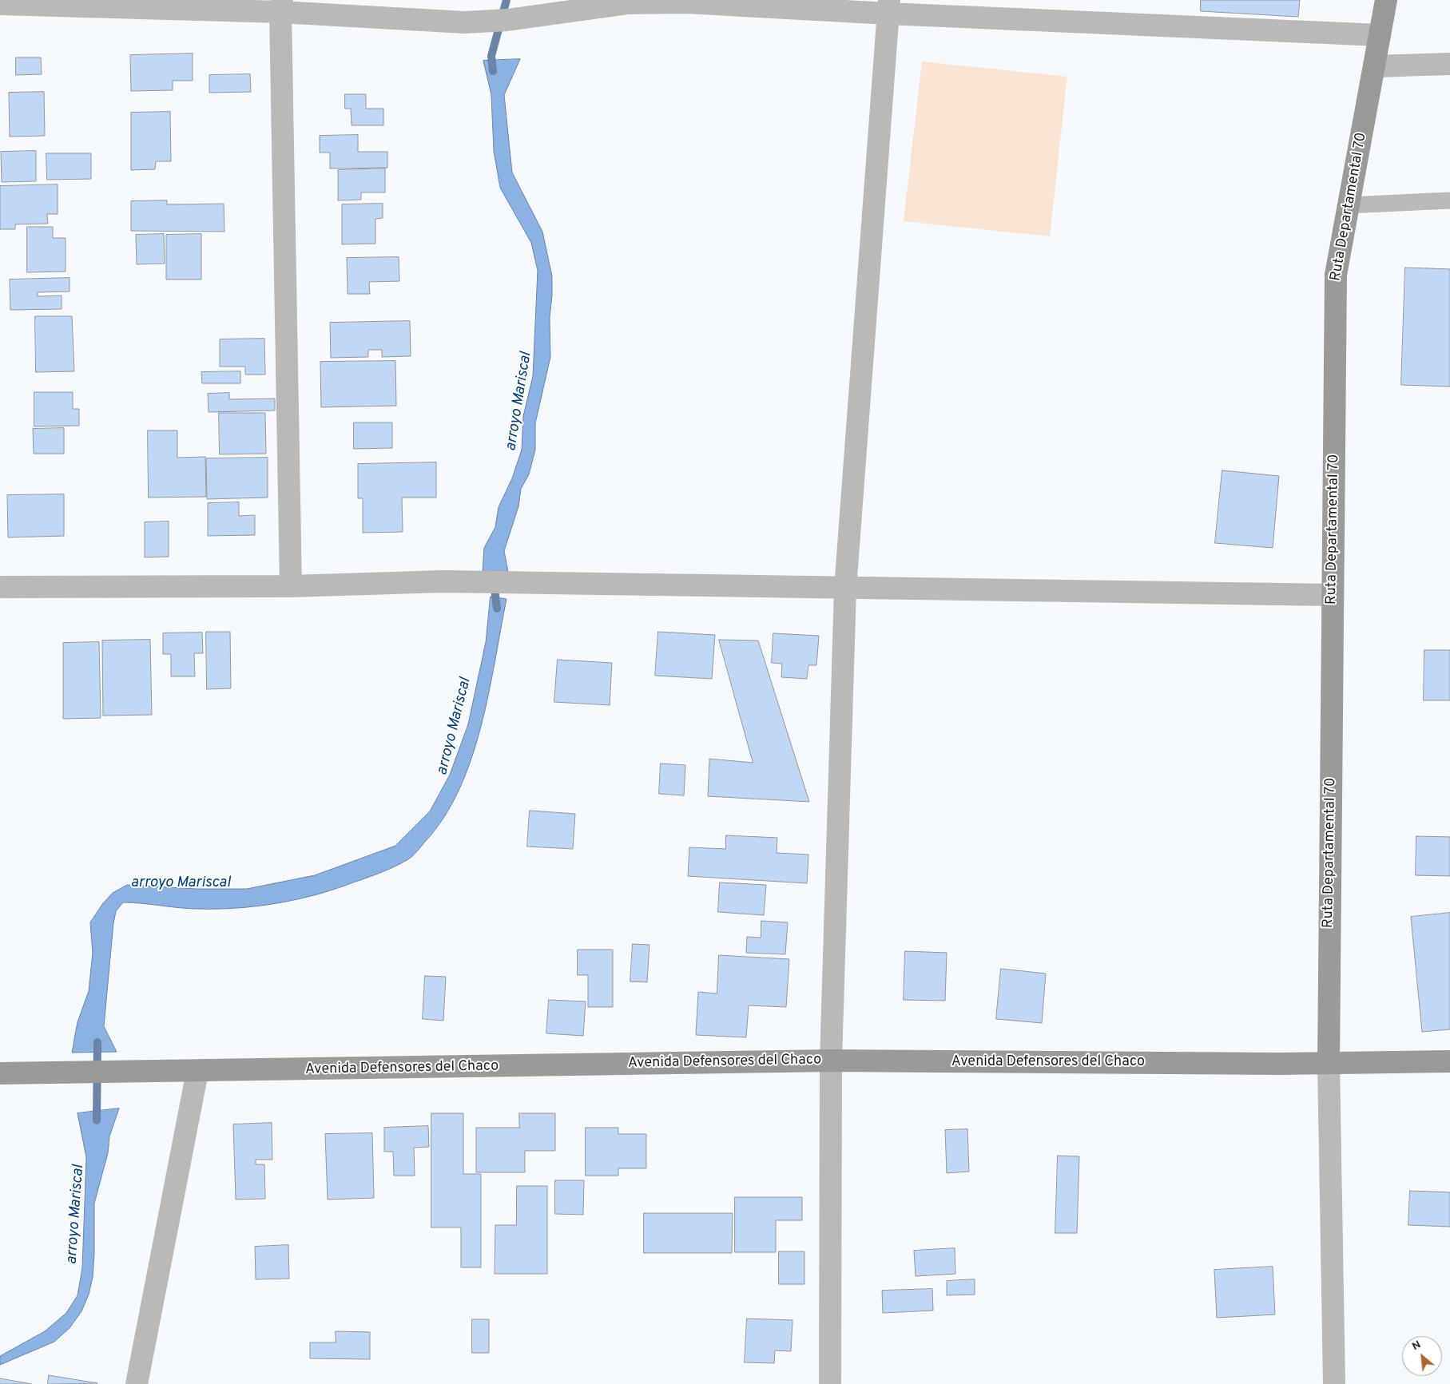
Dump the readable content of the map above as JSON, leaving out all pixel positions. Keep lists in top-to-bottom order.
{
  "streets": {
    "main road": ["Ruta Departamental 70", "Avenida Defensores del Chaco"]
  },
  "crossings": [
    ["Ruta Departamental 70", "Avenida Defensores del Chaco"]
  ],
  "water": ["arroyo Mariscal"],
  "north": "top left"
}
